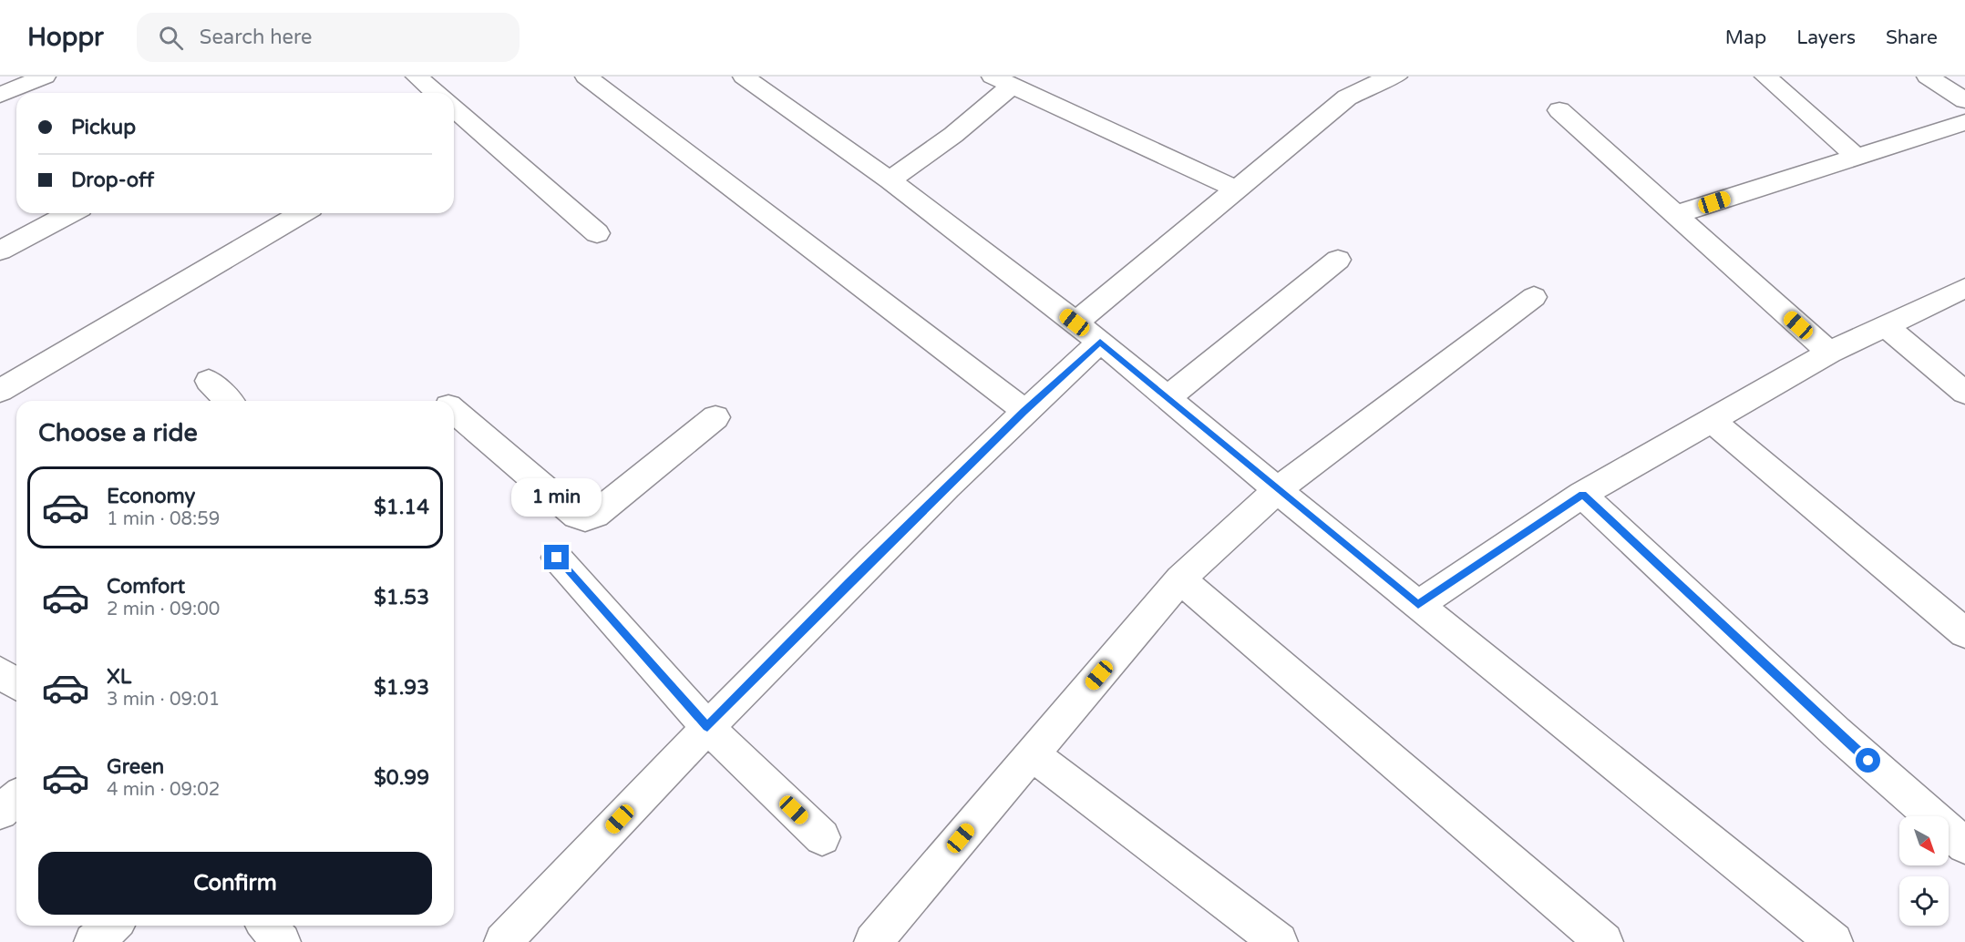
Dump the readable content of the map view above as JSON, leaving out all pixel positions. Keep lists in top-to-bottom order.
{
  "north": "bottom right",
  "page": {
    "header": "Hoppr",
    "search": "Search here",
    "nav": ["Map", "Layers", "Share"],
    "banner": ["Pickup", "Drop-off"],
    "heading": "Choose a ride",
    "list": [
      {
        "name": "Economy",
        "note": "1 min · 08:59",
        "value": "$1.14"
      },
      {
        "name": "Comfort",
        "note": "2 min · 09:00",
        "value": "$1.53"
      },
      {
        "name": "XL",
        "note": "3 min · 09:01",
        "value": "$1.93"
      },
      {
        "name": "Green",
        "note": "4 min · 09:02",
        "value": "$0.99"
      }
    ],
    "bubble": "1 min",
    "buttons": "Confirm"
  }
}
